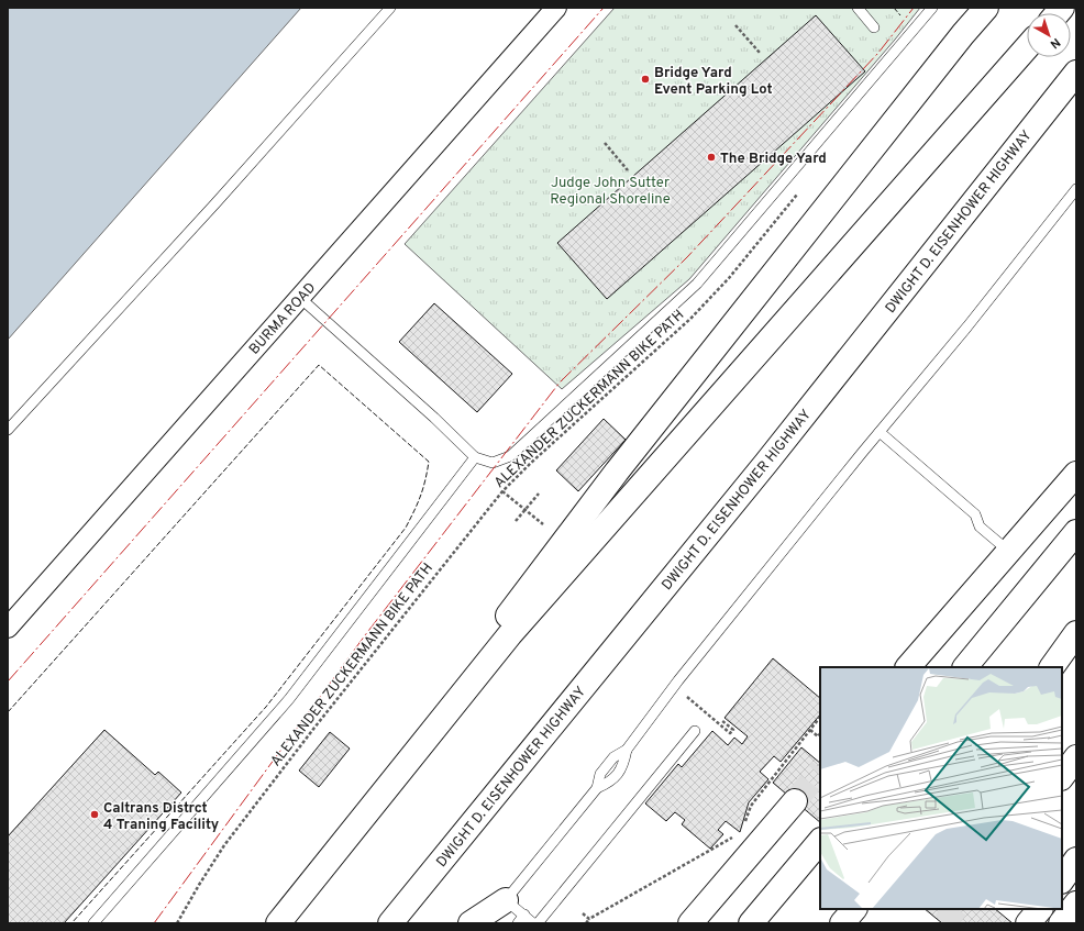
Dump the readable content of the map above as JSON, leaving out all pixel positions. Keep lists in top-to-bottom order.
{
  "streets": {
    "highway": ["DWIGHT D. EISENHOWER HIGHWAY"],
    "street": ["BURMA ROAD"],
    "path": ["ALEXANDER ZUCKERMANN BIKE PATH"]
  },
  "parks": ["Judge John Sutter Regional Shoreline"],
  "places": ["Bridge Yard Event Parking Lot", "The Bridge Yard", "Caltrans Distrct 4 Traning Facility"],
  "north": "bottom right"
}
